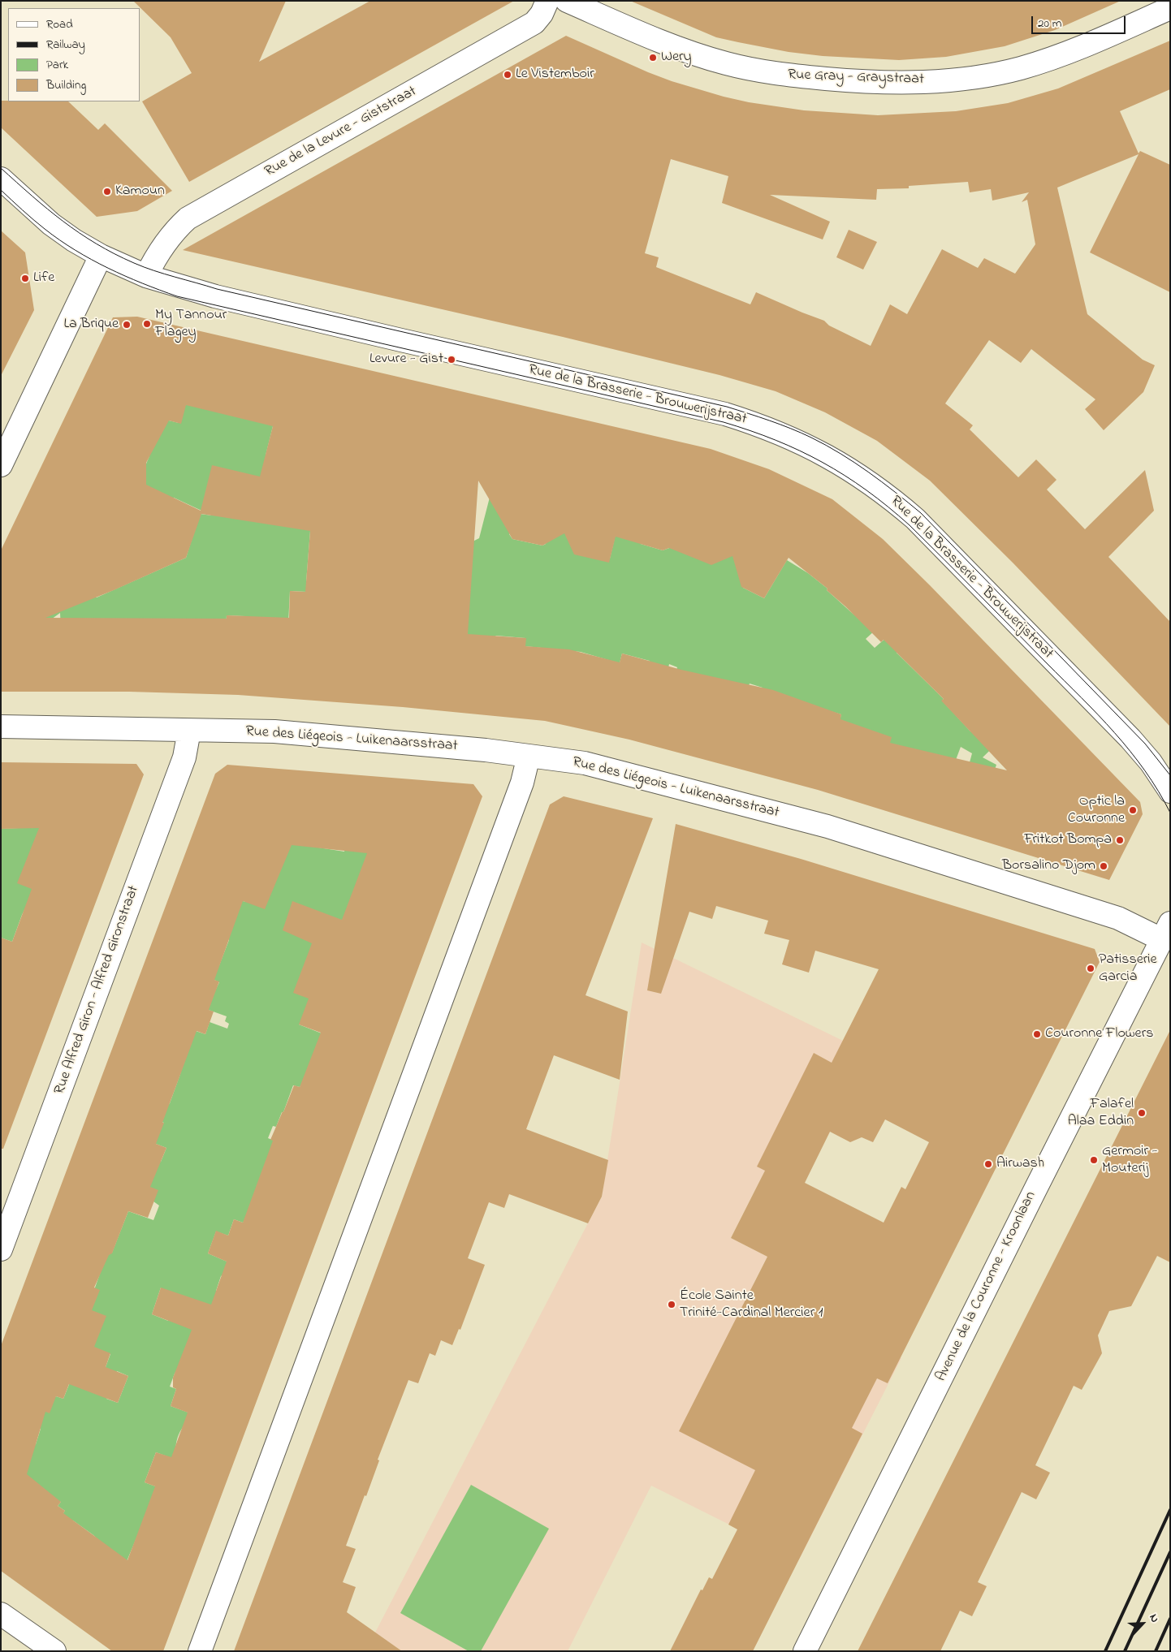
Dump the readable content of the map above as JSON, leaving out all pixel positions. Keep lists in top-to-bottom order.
{
  "streets": {
    "street": [
      "Rue Gray - Graystraat",
      "Rue de la Levure - Giststraat",
      "Rue de la Brasserie - Brouwerijstraat",
      "Rue des Liégeois - Luikenaarsstraat",
      "Rue Alfred Giron - Alfred Gironstraat",
      "Avenue de la Couronne - Kroonlaan"
    ]
  },
  "crossings": [
    ["Rue de la Levure - Giststraat", "Rue de la Brasserie - Brouwerijstraat"],
    ["Rue des Liégeois - Luikenaarsstraat", "Rue Alfred Giron - Alfred Gironstraat"],
    ["Rue des Liégeois - Luikenaarsstraat", "Avenue de la Couronne - Kroonlaan"]
  ],
  "places": [
    "Wery",
    "Le Vistemboir",
    "Kamoun",
    "Life",
    "My Tannour Flagey",
    "La Brique",
    "Levure - Gist",
    "Optic la Couronne",
    "Fritkot Bompa",
    "Borsalino Djom",
    "Patisserie Garcia",
    "Couronne Flowers",
    "Falafel Alaa Eddin",
    "Germoir - Mouterij",
    "Airwash",
    "École Sainte Trinité-Cardinal Mercier 1"
  ],
  "legend": [
    "Road",
    "Railway",
    "Park",
    "Building"
  ],
  "scale_bar": "20 m",
  "north": "top right"
}
